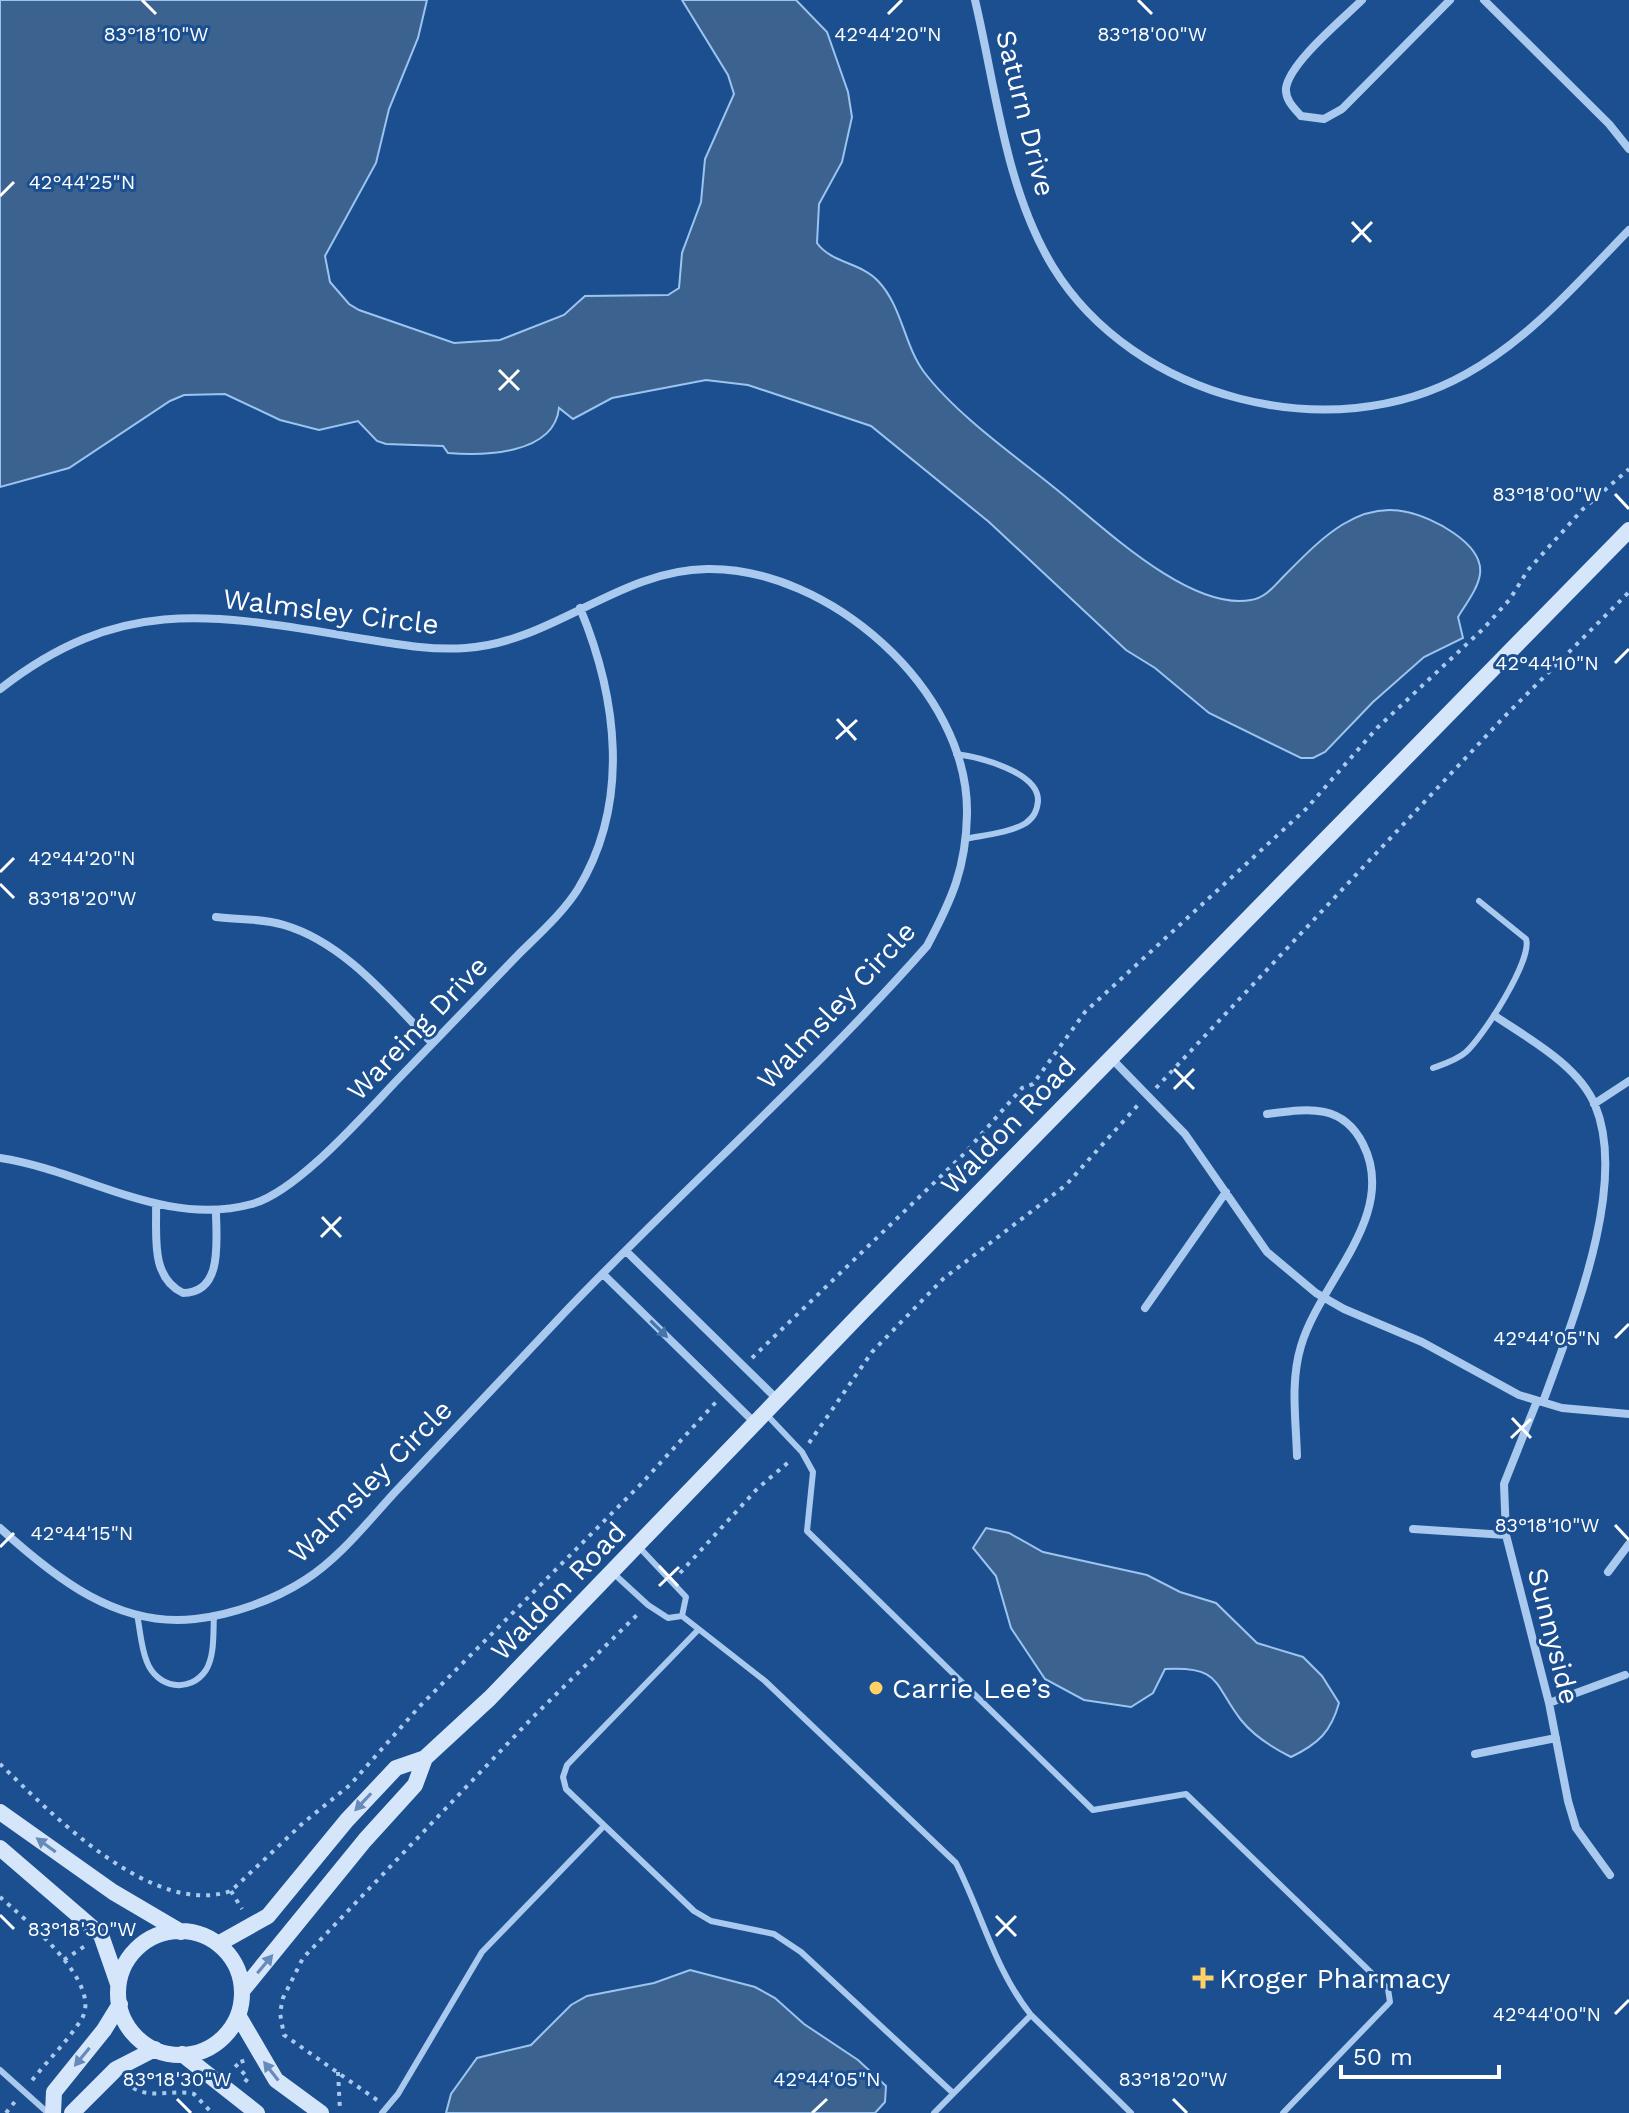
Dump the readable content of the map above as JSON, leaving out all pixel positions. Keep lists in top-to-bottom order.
{
  "streets": {
    "street": [
      "Saturn Drive",
      "Walmsley Circle",
      "Wareing Drive",
      "Waldon Road",
      "Sunnyside"
    ]
  },
  "crossings": [
    ["Walmsley Circle", "Wareing Drive"]
  ],
  "places": {
    "other": ["Carrie Lee’s"],
    "health": ["Kroger Pharmacy"]
  },
  "scale_bar": "50 m",
  "coordinates": [
    "42°44'20\"N",
    "83°18'10\"W",
    "83°18'00\"W",
    "42°44'25\"N",
    "42°44'10\"N",
    "83°18'20\"W",
    "42°44'05\"N",
    "42°44'15\"N",
    "83°18'30\"W",
    "42°44'00\"N"
  ]
}
